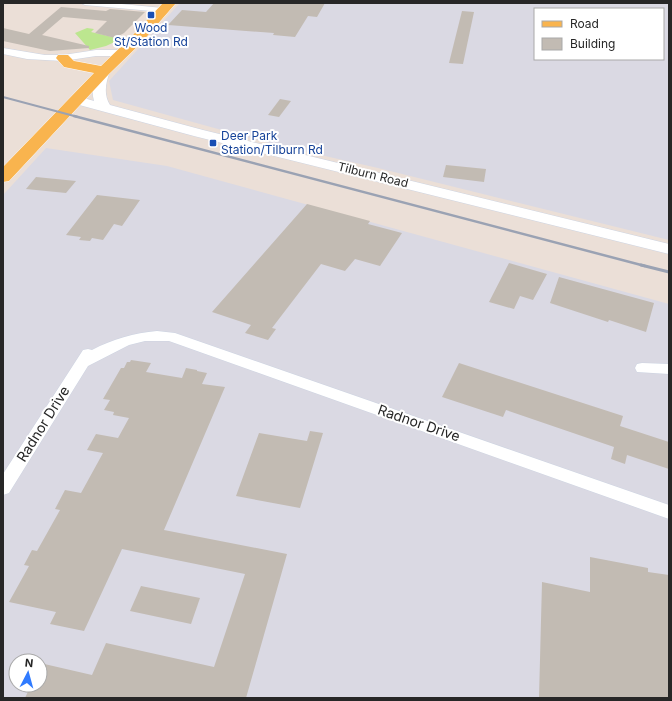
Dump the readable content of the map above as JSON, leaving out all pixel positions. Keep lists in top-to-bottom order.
{
  "streets": {
    "street": ["Tilburn Road", "Radnor Drive"]
  },
  "places": {
    "transit": ["Wood St/Station Rd", "Deer Park Station/Tilburn Rd"]
  },
  "legend": ["Road", "Building"],
  "north": "top"
}
